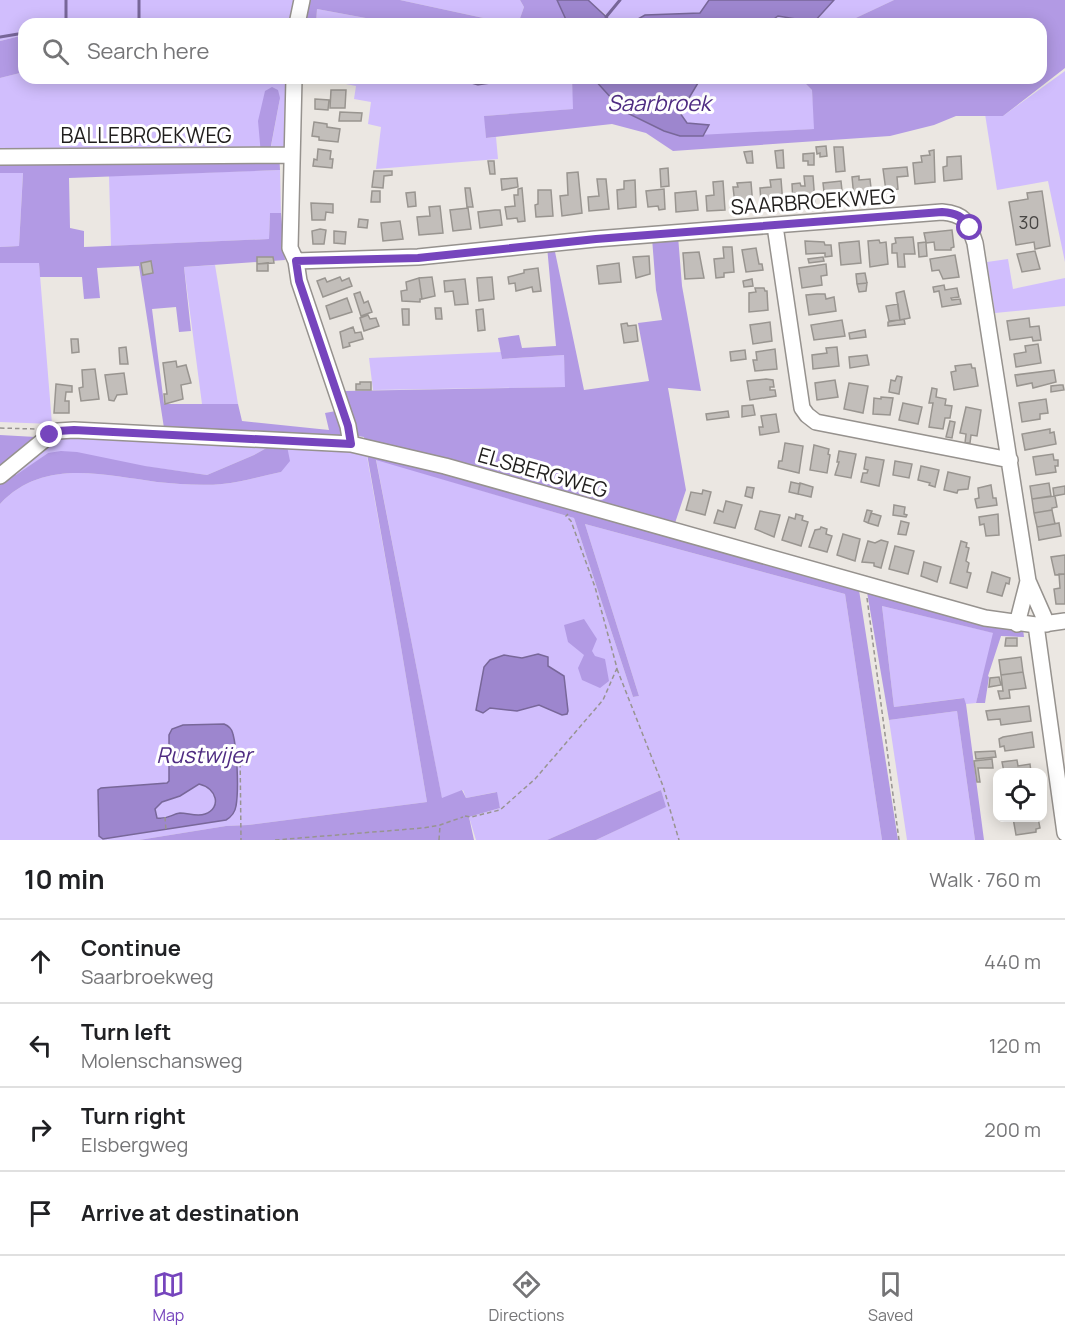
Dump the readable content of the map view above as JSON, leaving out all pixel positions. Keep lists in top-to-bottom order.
{
  "streets": {
    "street": ["BALLEBROEKWEG", "SAARBROEKWEG", "ELSBERGWEG"]
  },
  "crossings": [
    ["SAARBROEKWEG", "ELSBERGWEG"]
  ],
  "water": ["Saarbroek", "Rustwijer"],
  "house_numbers": ["30"],
  "page": {
    "search": "Search here",
    "heading": ["10 min", "Walk · 760 m"],
    "list": [
      ["Continue", "Saarbroekweg", "440 m"],
      ["Turn left", "Molenschansweg", "120 m"],
      ["Turn right", "Elsbergweg", "200 m"],
      "Arrive at destination"
    ],
    "nav": ["Map", "Directions", "Saved"]
  }
}
